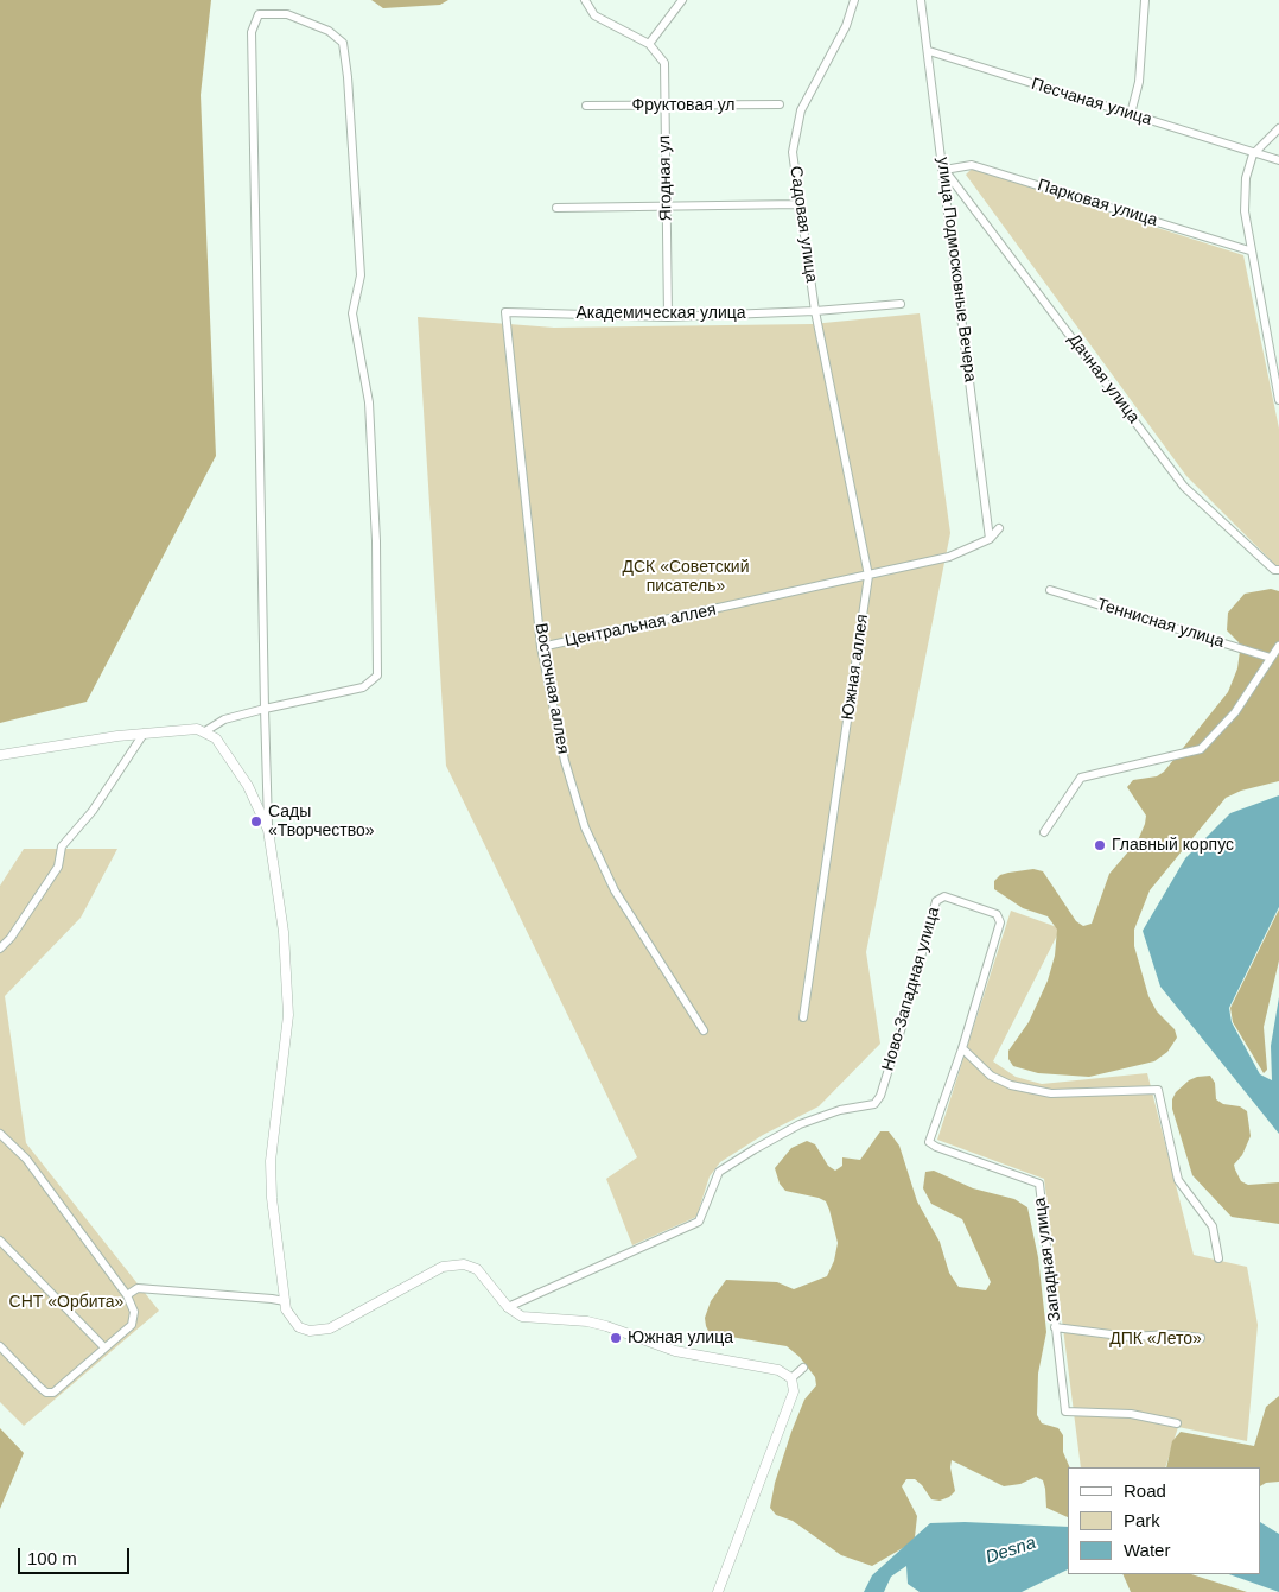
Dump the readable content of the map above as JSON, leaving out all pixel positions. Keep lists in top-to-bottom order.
{
  "streets": {
    "street": [
      "Песчаная улица",
      "Фруктовая ул",
      "Ягодная ул",
      "Парковая улица",
      "Садовая улица",
      "улица Подмосковные Вечера",
      "Академическая улица",
      "Дачная улица",
      "Теннисная улица",
      "Центральная аллея",
      "Южная аллея",
      "Восточная аллея",
      "Ново-Западная улица",
      "Западная улица"
    ]
  },
  "crossings": [
    ["Песчаная улица", "улица Подмосковные Вечера"],
    ["Фруктовая ул", "Ягодная ул"],
    ["Ягодная ул", "Академическая улица"],
    ["Парковая улица", "улица Подмосковные Вечера"],
    ["Парковая улица", "Дачная улица"],
    ["Садовая улица", "Академическая улица"],
    ["Садовая улица", "Южная аллея"],
    ["улица Подмосковные Вечера", "Дачная улица"],
    ["улица Подмосковные Вечера", "Центральная аллея"],
    ["Академическая улица", "Южная аллея"],
    ["Академическая улица", "Восточная аллея"],
    ["Центральная аллея", "Южная аллея"],
    ["Центральная аллея", "Восточная аллея"],
    ["Ново-Западная улица", "Западная улица"]
  ],
  "water": ["Desna"],
  "parks": ["ДСК «Советский писатель»", "СНТ «Орбита»", "ДПК «Лето»"],
  "places": ["Сады «Творчество»", "Главный корпус", "Южная улица"],
  "legend": ["Road", "Park", "Water"],
  "scale_bar": "100 m"
}
